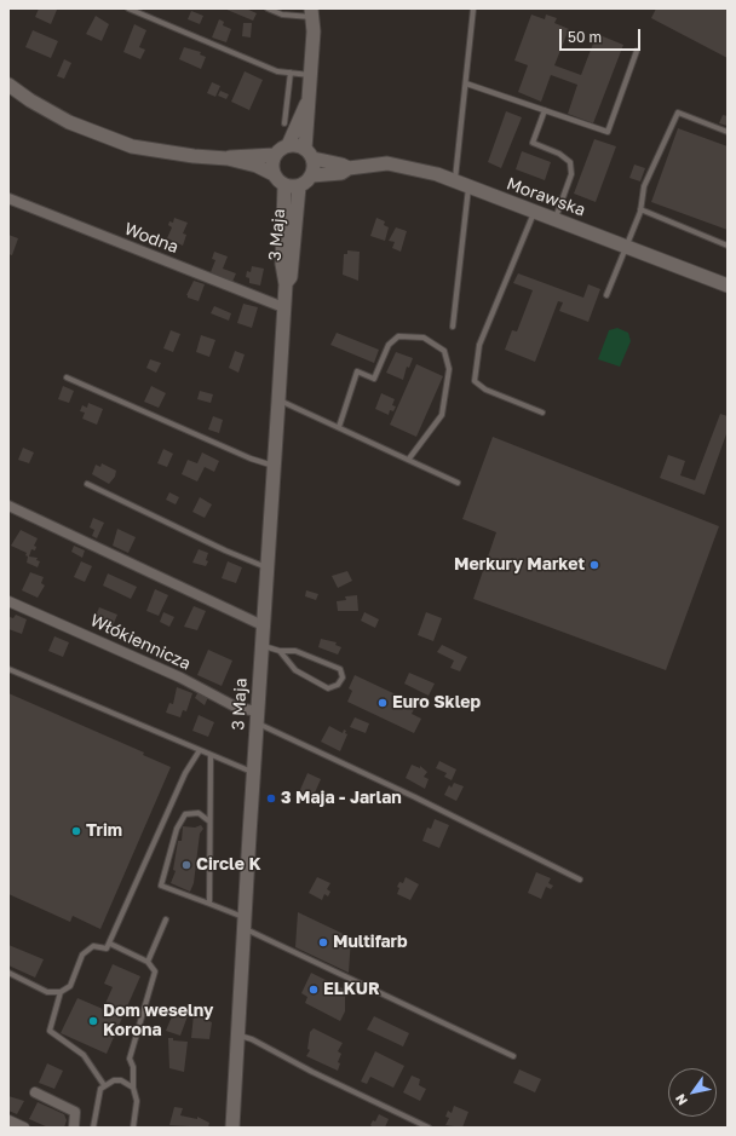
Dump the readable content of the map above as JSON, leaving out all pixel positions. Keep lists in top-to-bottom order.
{
  "streets": {
    "street": [
      "Morawska",
      "3 Maja",
      "Wodna",
      "Włókiennicza"
    ]
  },
  "crossings": [
    ["Morawska", "3 Maja"],
    ["3 Maja", "Wodna"],
    ["3 Maja", "Włókiennicza"]
  ],
  "places": [
    "Merkury Market",
    "Euro Sklep",
    "3 Maja - Jarlan",
    "Trim",
    "Circle K",
    "Multifarb",
    "ELKUR",
    "Dom weselny Korona"
  ],
  "scale_bar": "50 m",
  "north": "bottom left"
}
